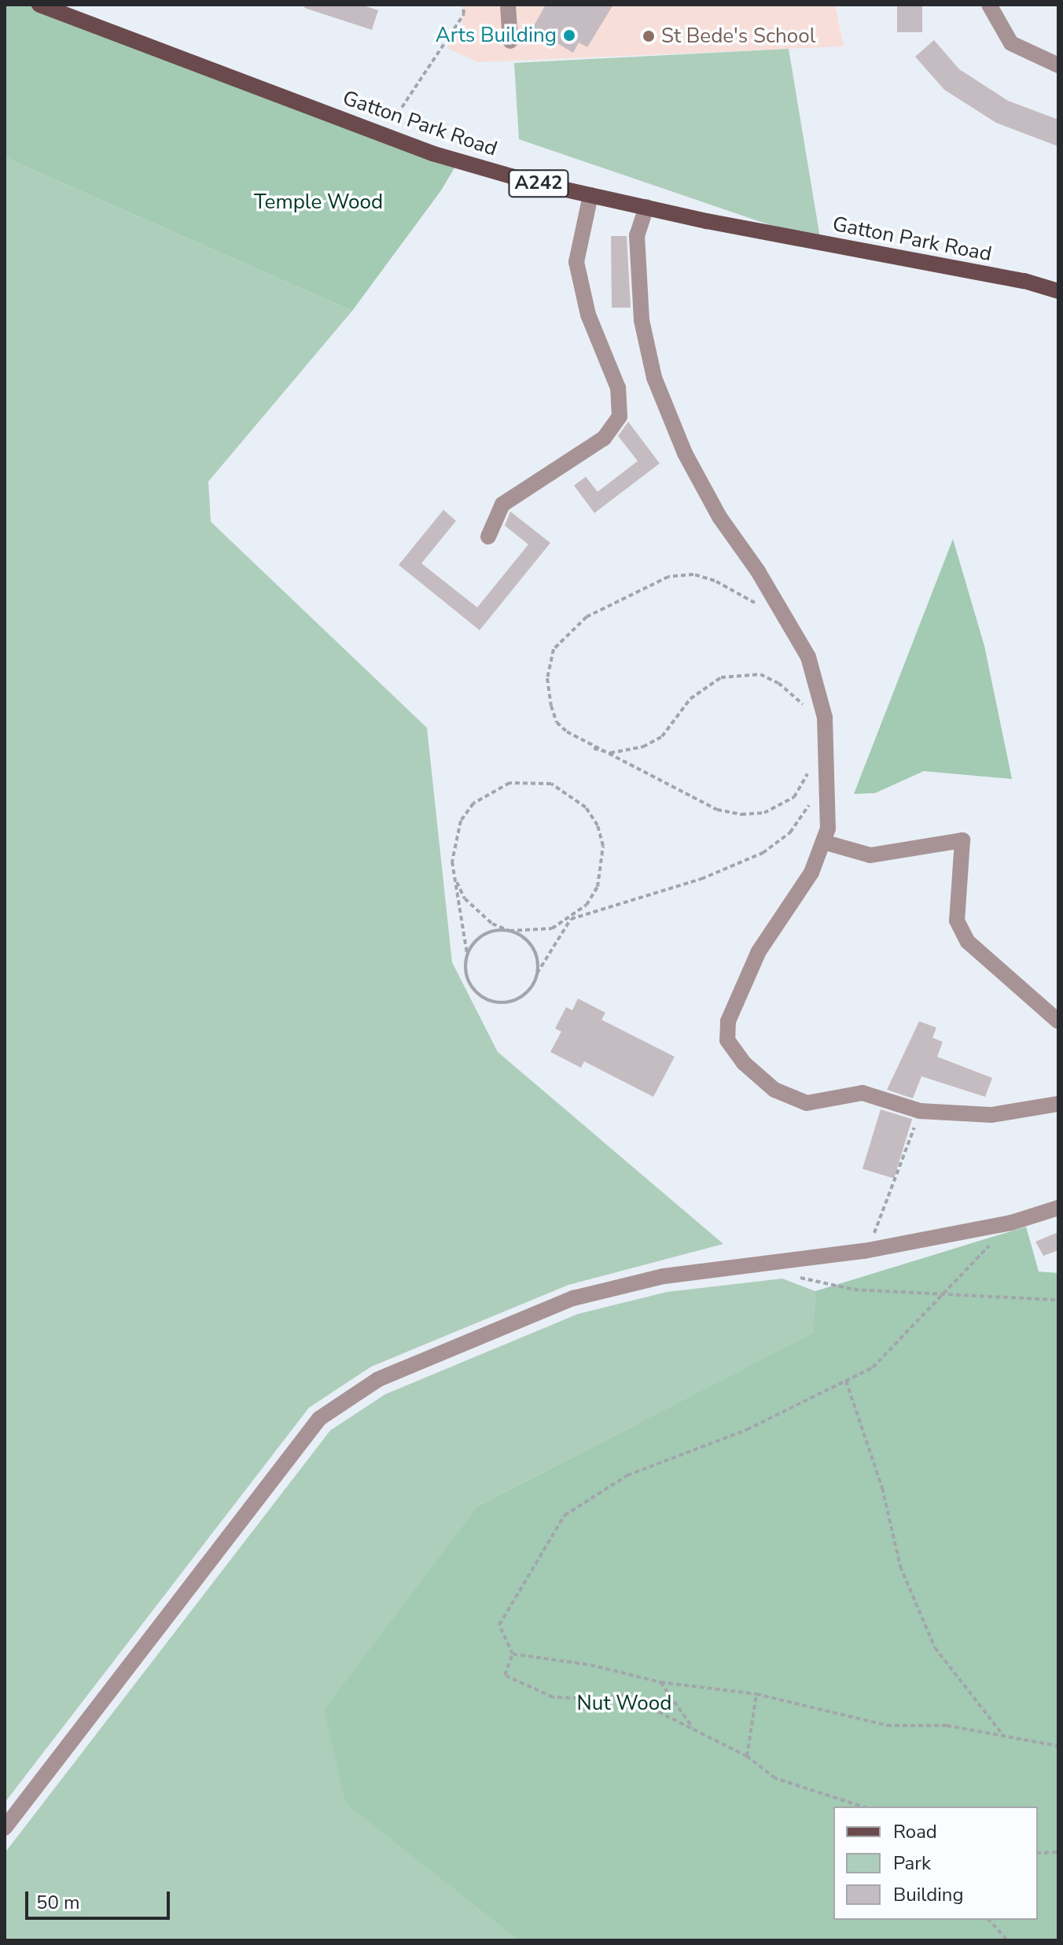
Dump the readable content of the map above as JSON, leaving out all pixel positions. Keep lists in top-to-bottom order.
{
  "streets": {
    "main road": ["Gatton Park Road", "A242"]
  },
  "parks": ["Temple Wood", "Nut Wood"],
  "places": ["Arts Building", "St Bede's School"],
  "legend": ["Road", "Park", "Building"],
  "scale_bar": "50 m"
}
